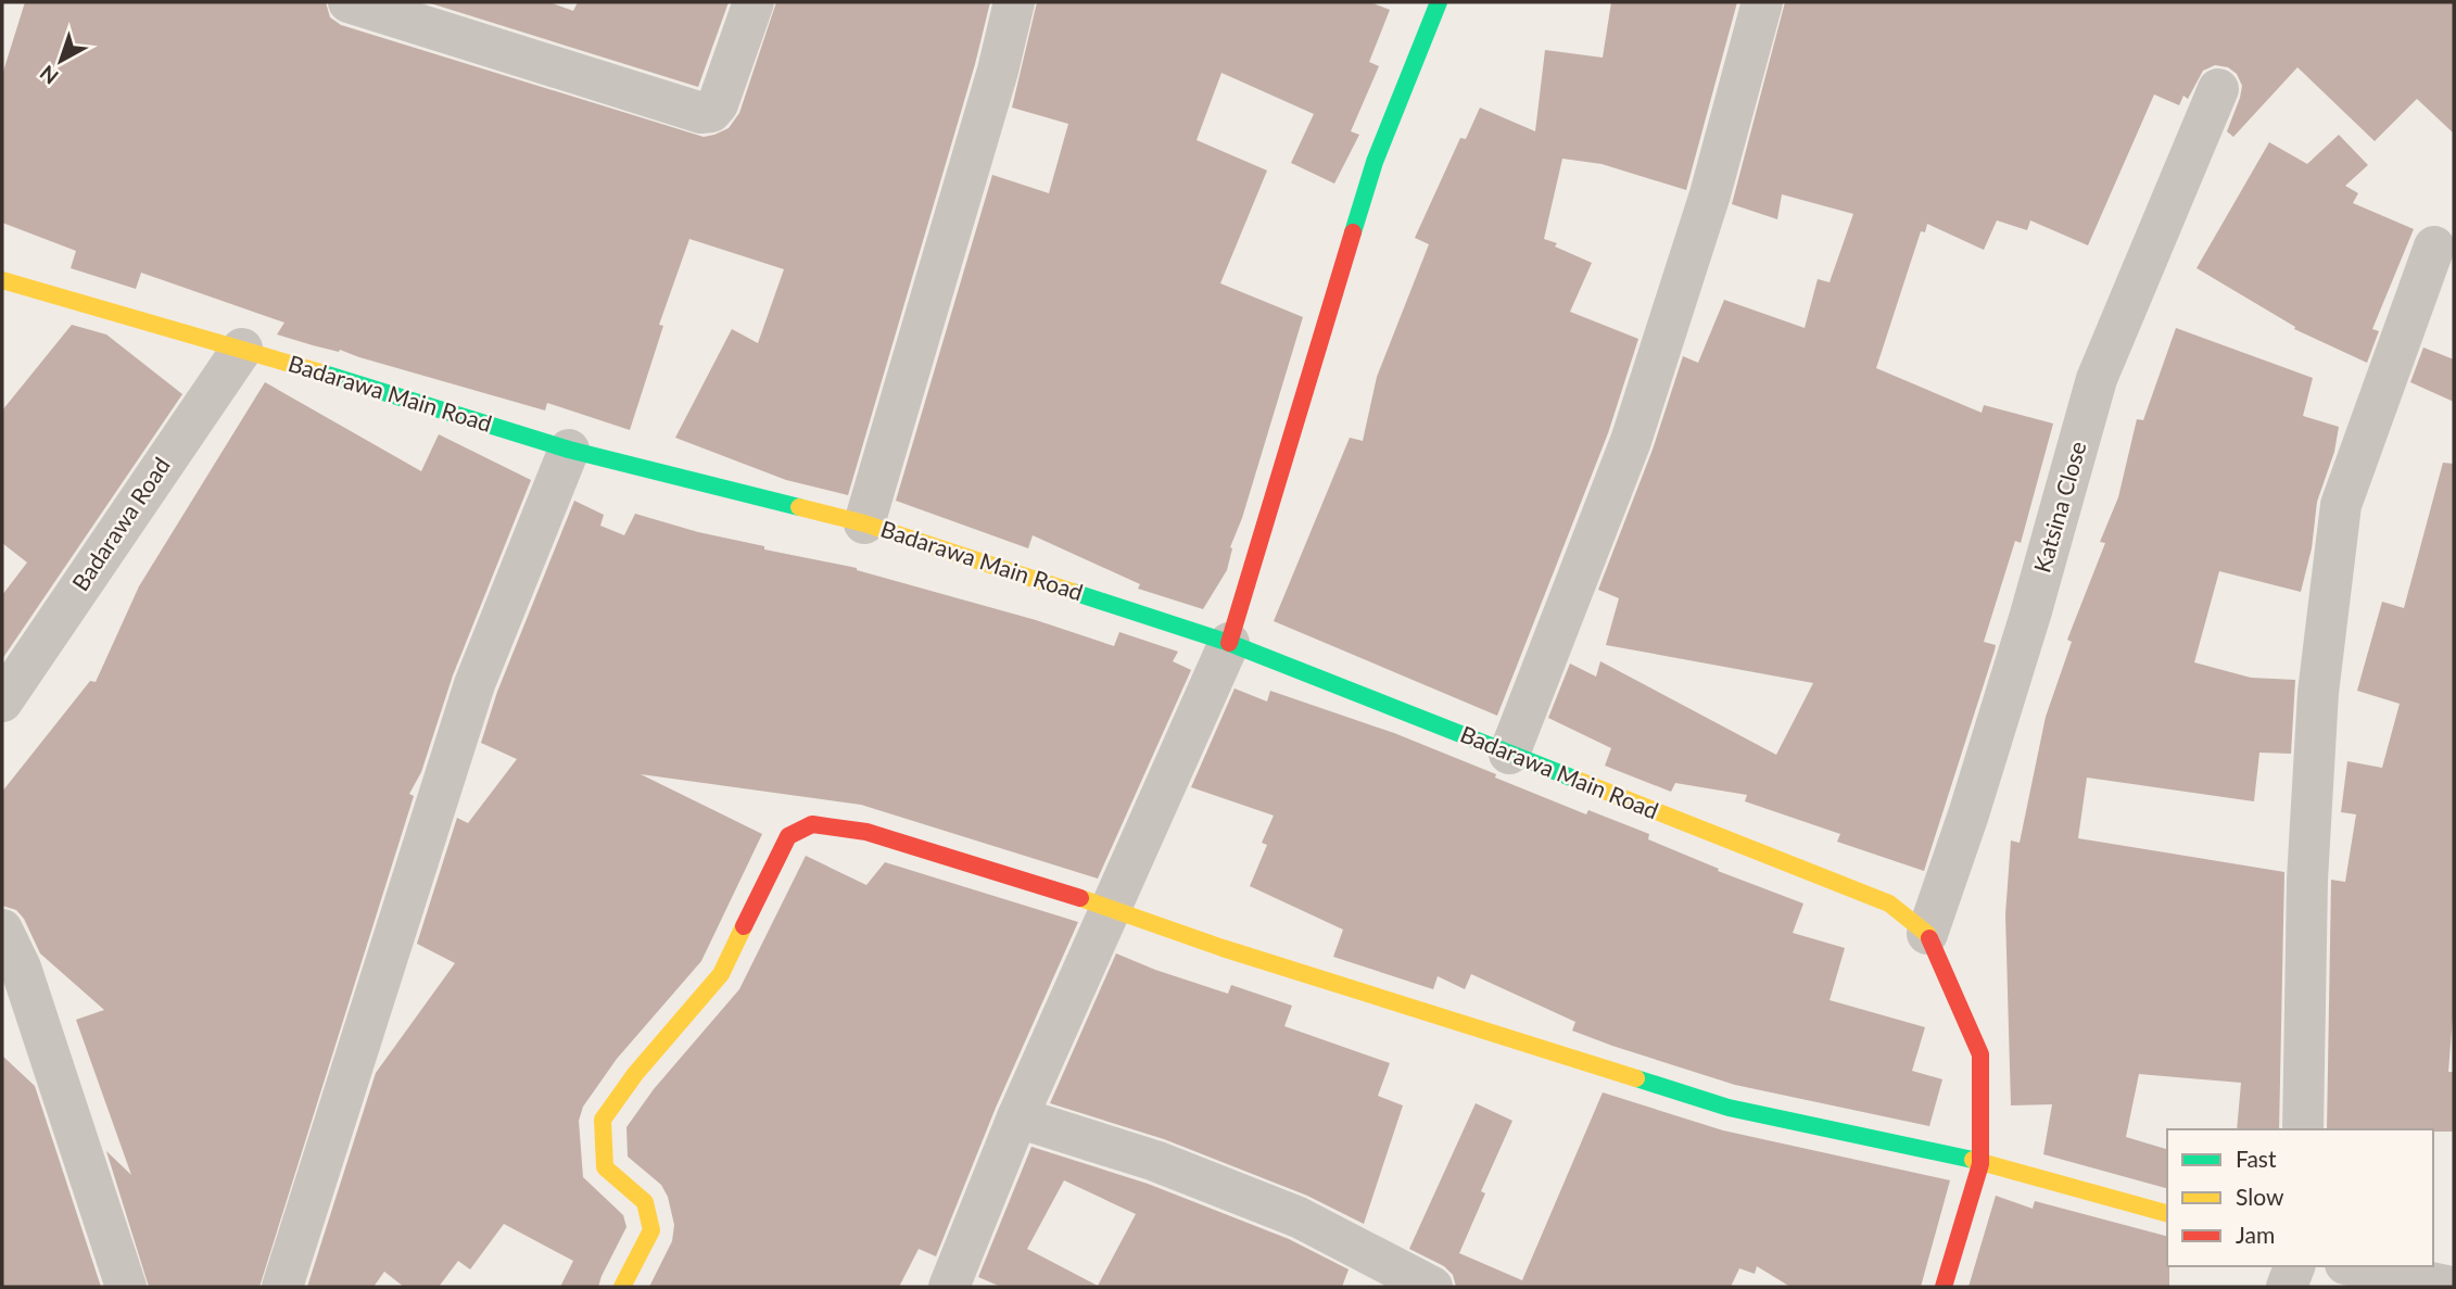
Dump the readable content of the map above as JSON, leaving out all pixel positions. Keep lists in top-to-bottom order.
{
  "streets": {
    "street": ["Badarawa Main Road", "Katsina Close", "Badarawa Road"]
  },
  "crossings": [
    ["Badarawa Main Road", "Katsina Close"],
    ["Badarawa Main Road", "Badarawa Road"]
  ],
  "legend": ["Fast", "Slow", "Jam"],
  "north": "bottom left"
}
